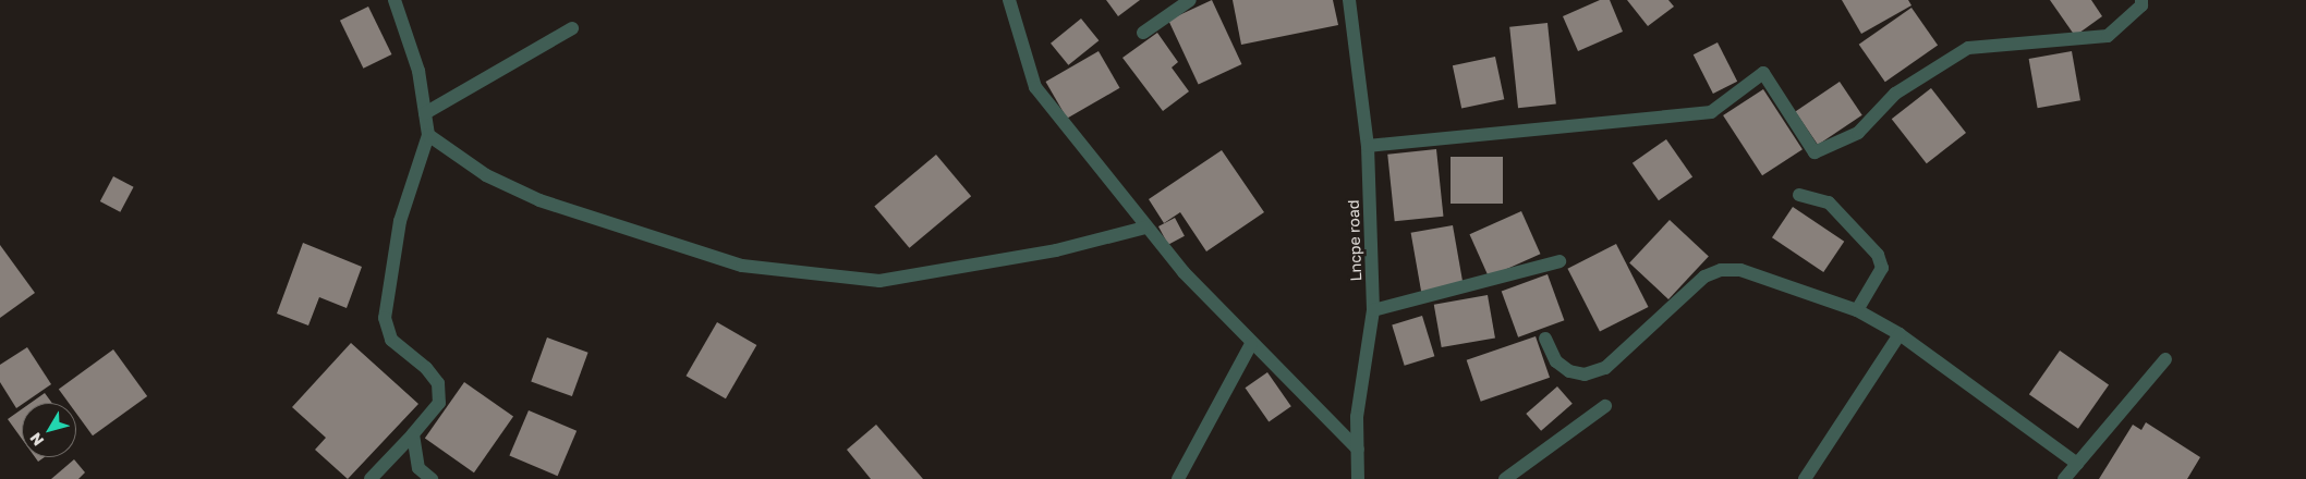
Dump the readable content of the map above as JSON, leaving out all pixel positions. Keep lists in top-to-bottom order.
{
  "streets": {
    "street": ["Lncpe road"]
  },
  "north": "bottom left"
}
